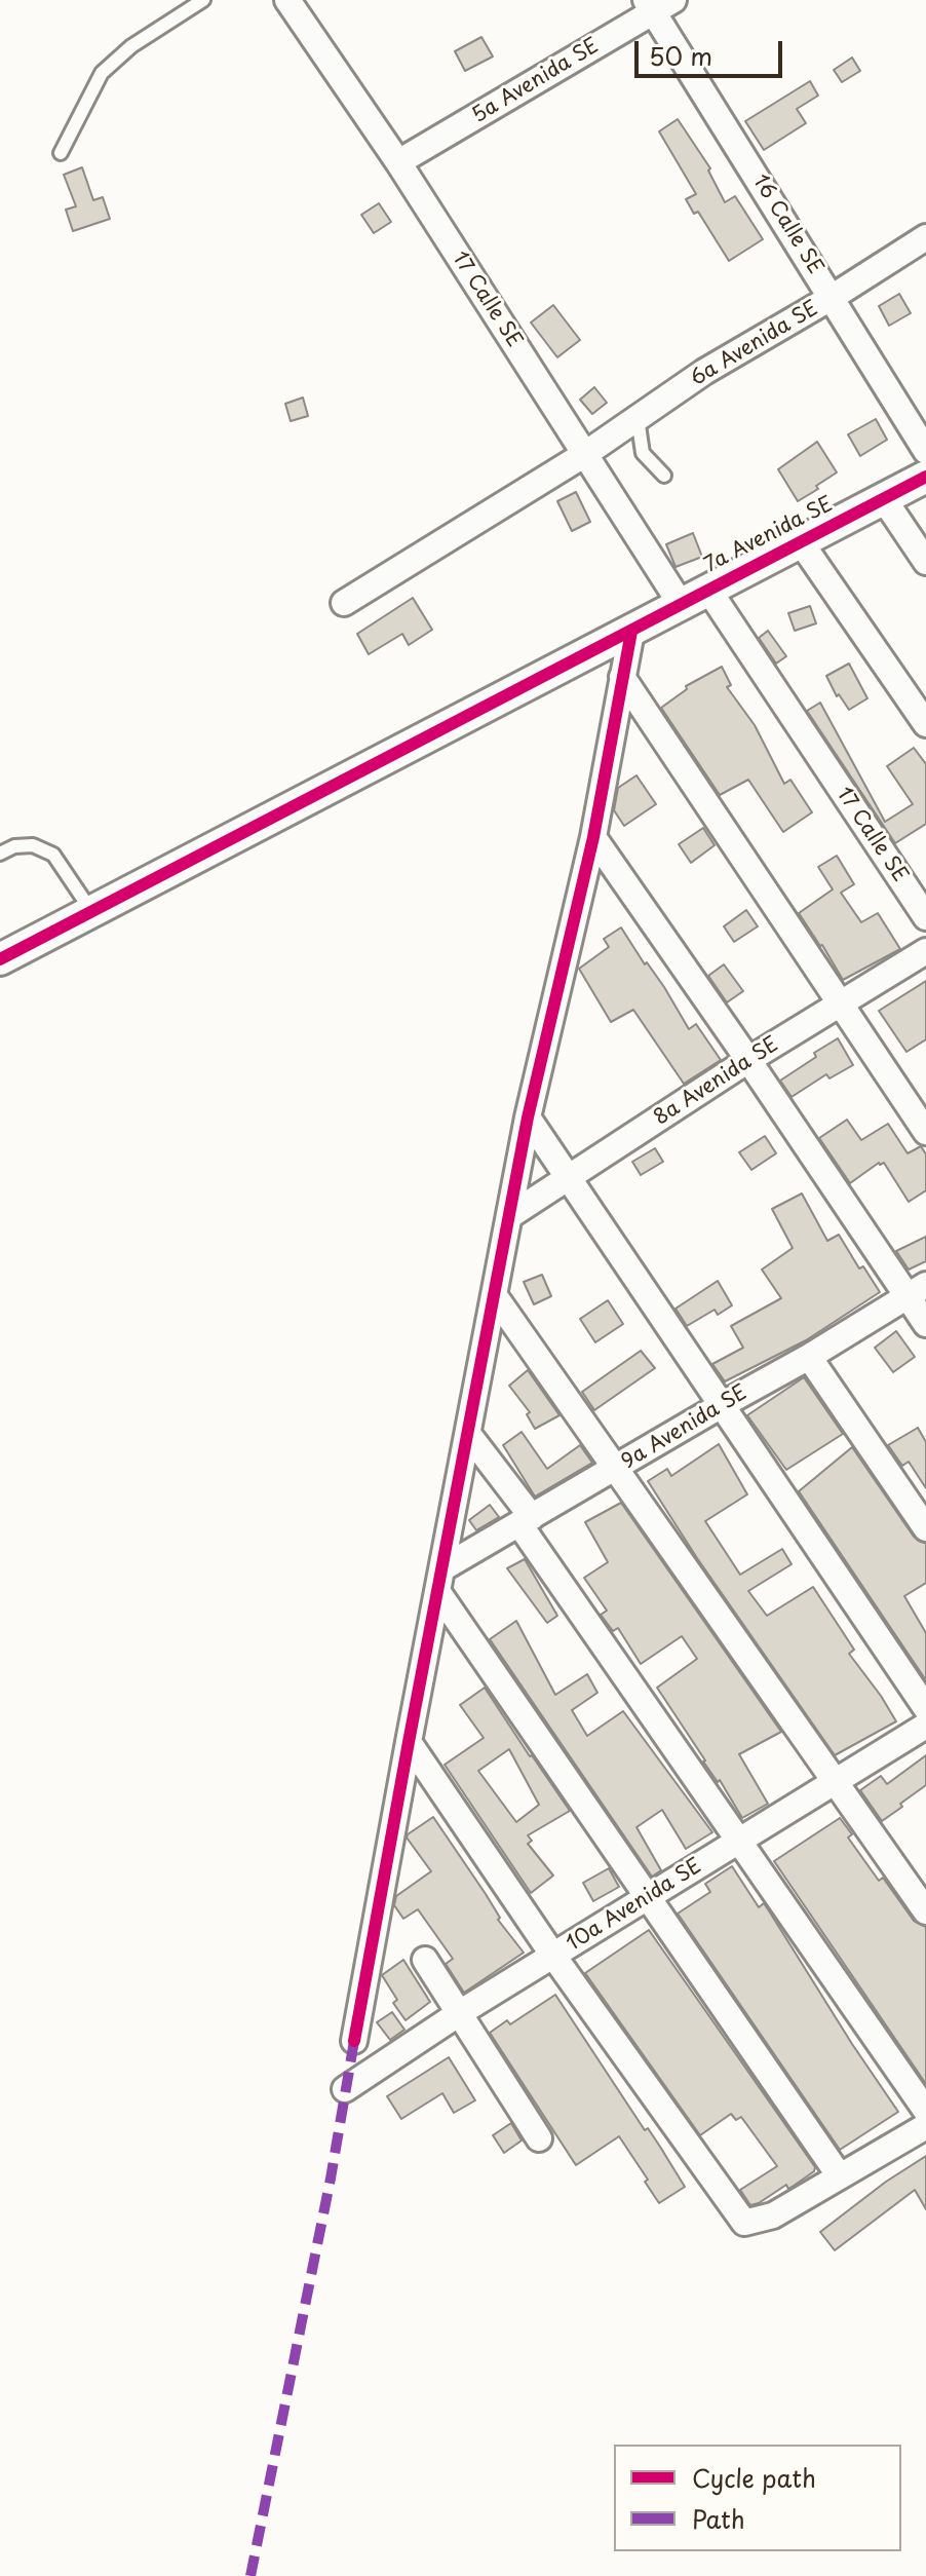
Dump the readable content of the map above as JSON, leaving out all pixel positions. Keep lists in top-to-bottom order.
{
  "streets": {
    "street": [
      "5a Avenida SE",
      "16 Calle SE",
      "17 Calle SE",
      "6a Avenida SE",
      "7a Avenida SE",
      "8a Avenida SE",
      "9a Avenida SE",
      "10a Avenida SE"
    ]
  },
  "crossings": [
    ["5a Avenida SE", "16 Calle SE"],
    ["5a Avenida SE", "17 Calle SE"],
    ["16 Calle SE", "6a Avenida SE"],
    ["17 Calle SE", "6a Avenida SE"],
    ["17 Calle SE", "7a Avenida SE"]
  ],
  "legend": ["Cycle path", "Path"],
  "scale_bar": "50 m"
}
